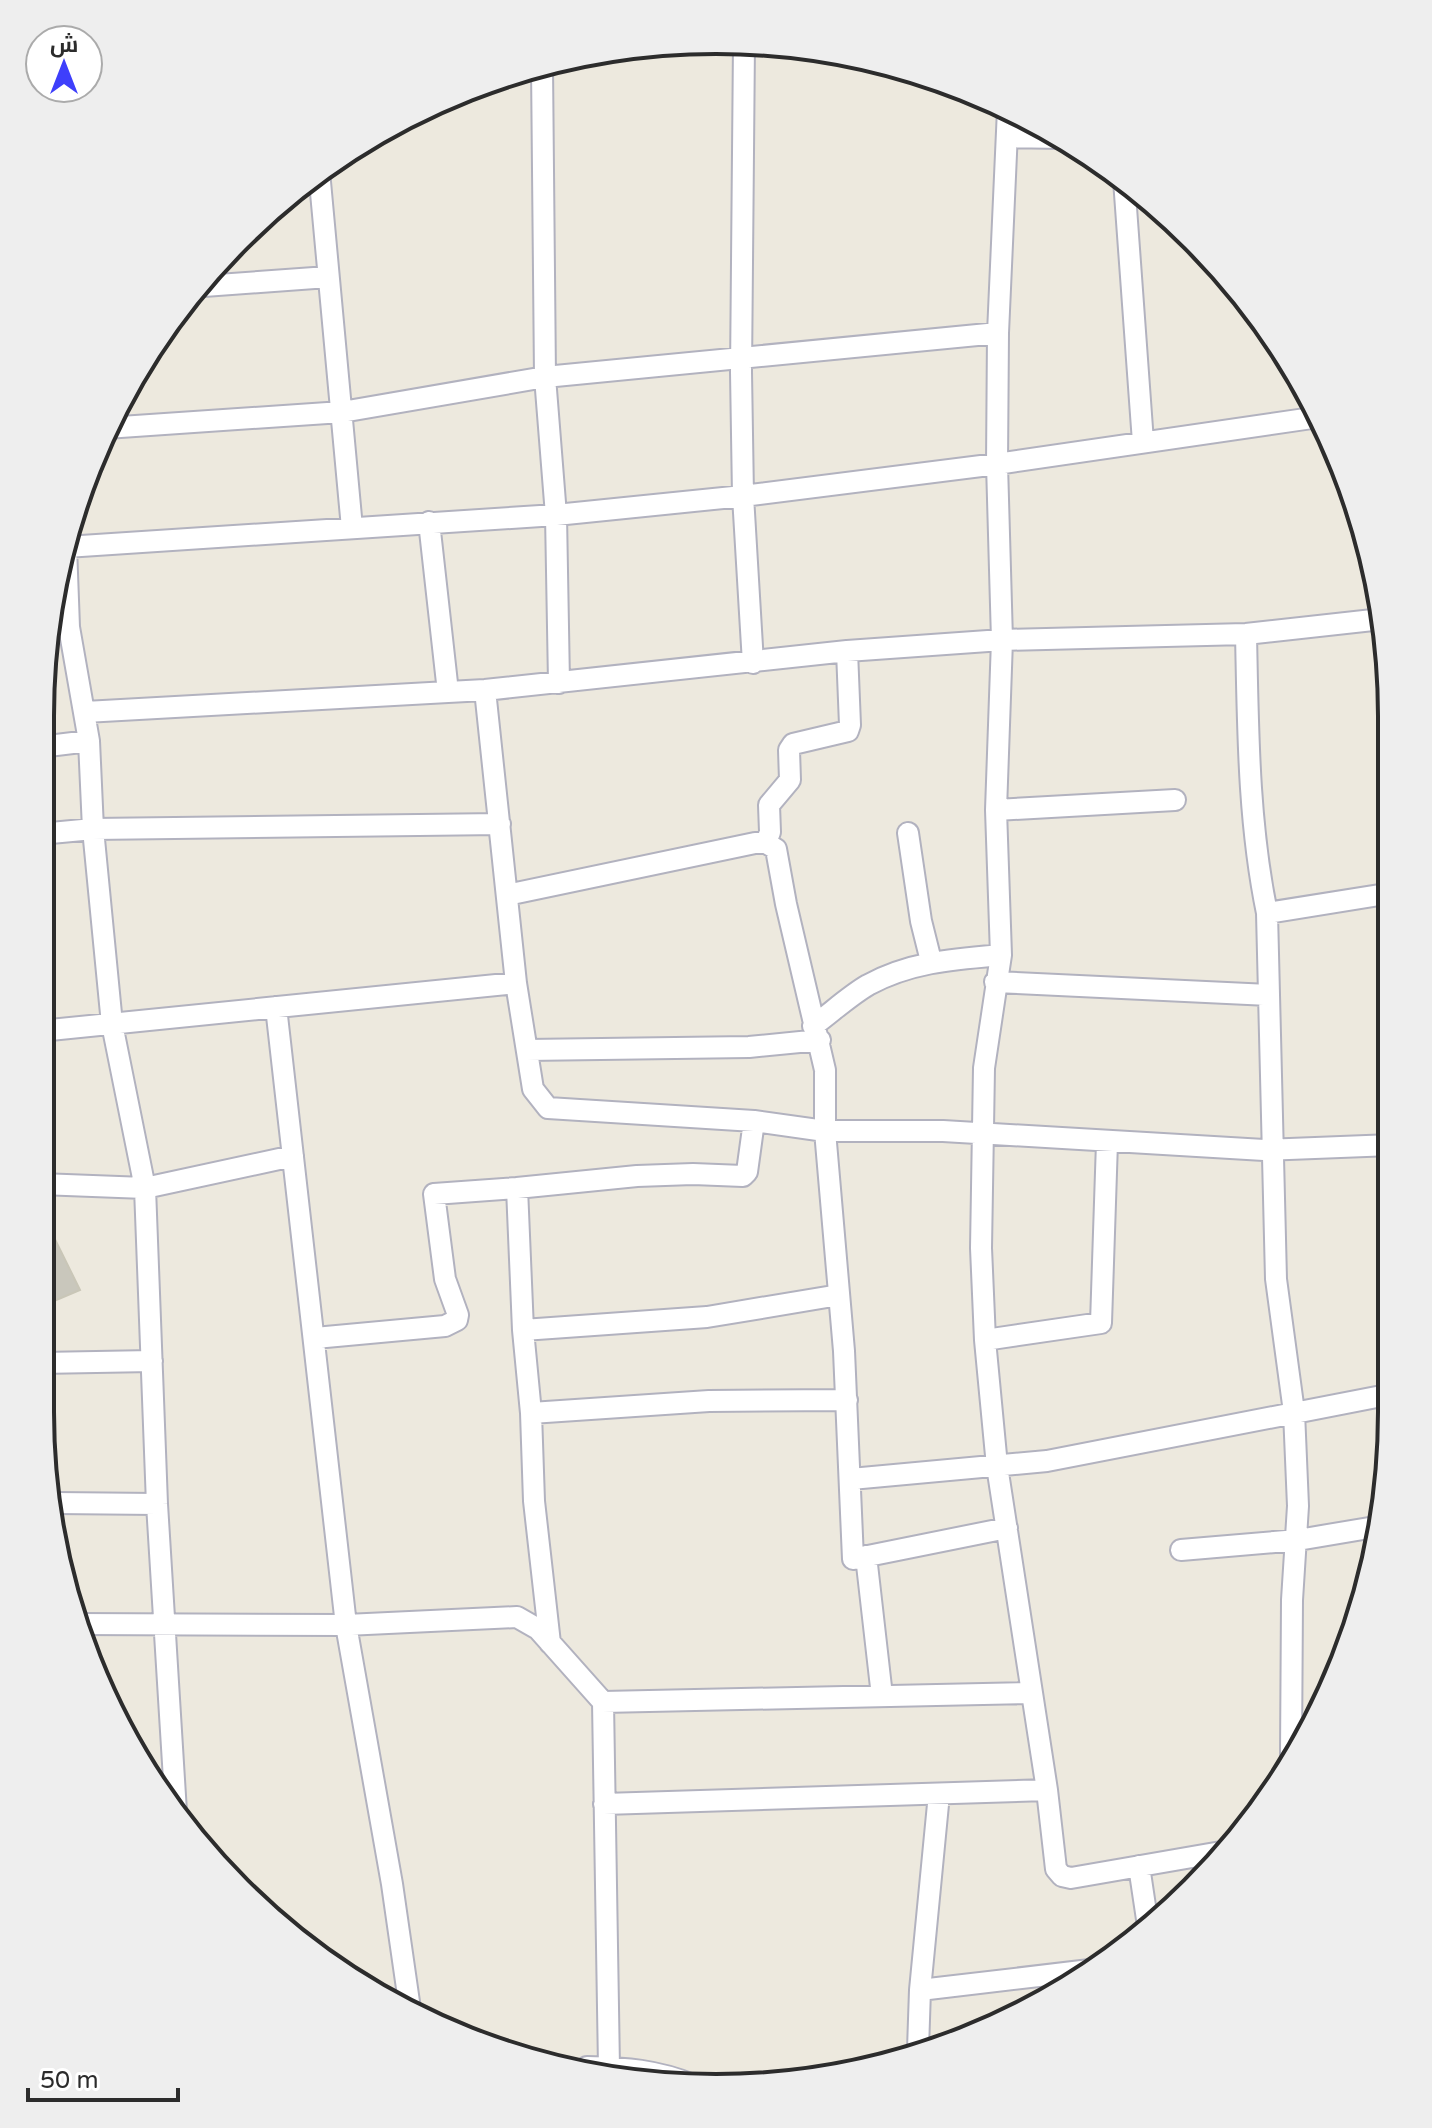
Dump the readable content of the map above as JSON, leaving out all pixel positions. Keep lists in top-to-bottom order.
{
  "scale_bar": "50 m",
  "north": "top"
}
